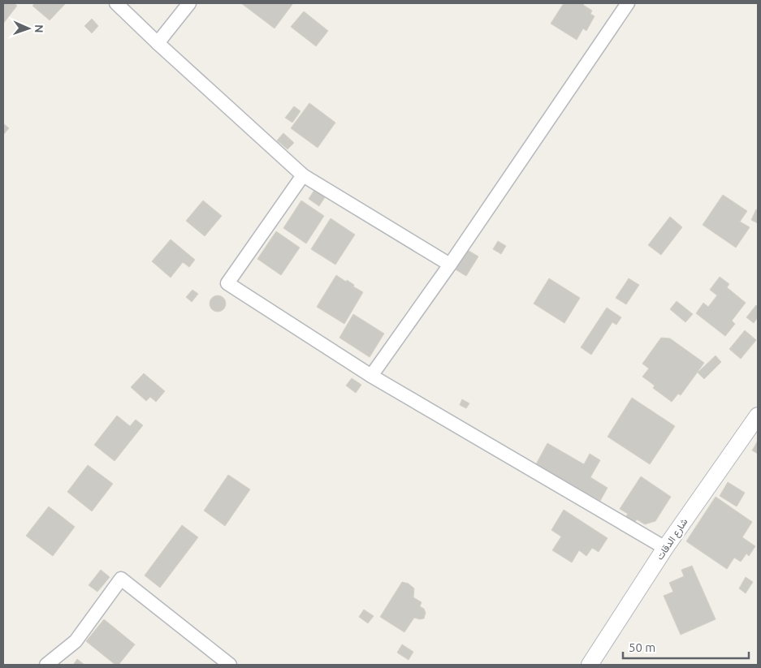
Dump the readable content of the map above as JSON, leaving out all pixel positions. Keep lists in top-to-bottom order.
{
  "streets": {
    "street": ["شارع الدقات"]
  },
  "scale_bar": "50 m",
  "north": "right"
}
